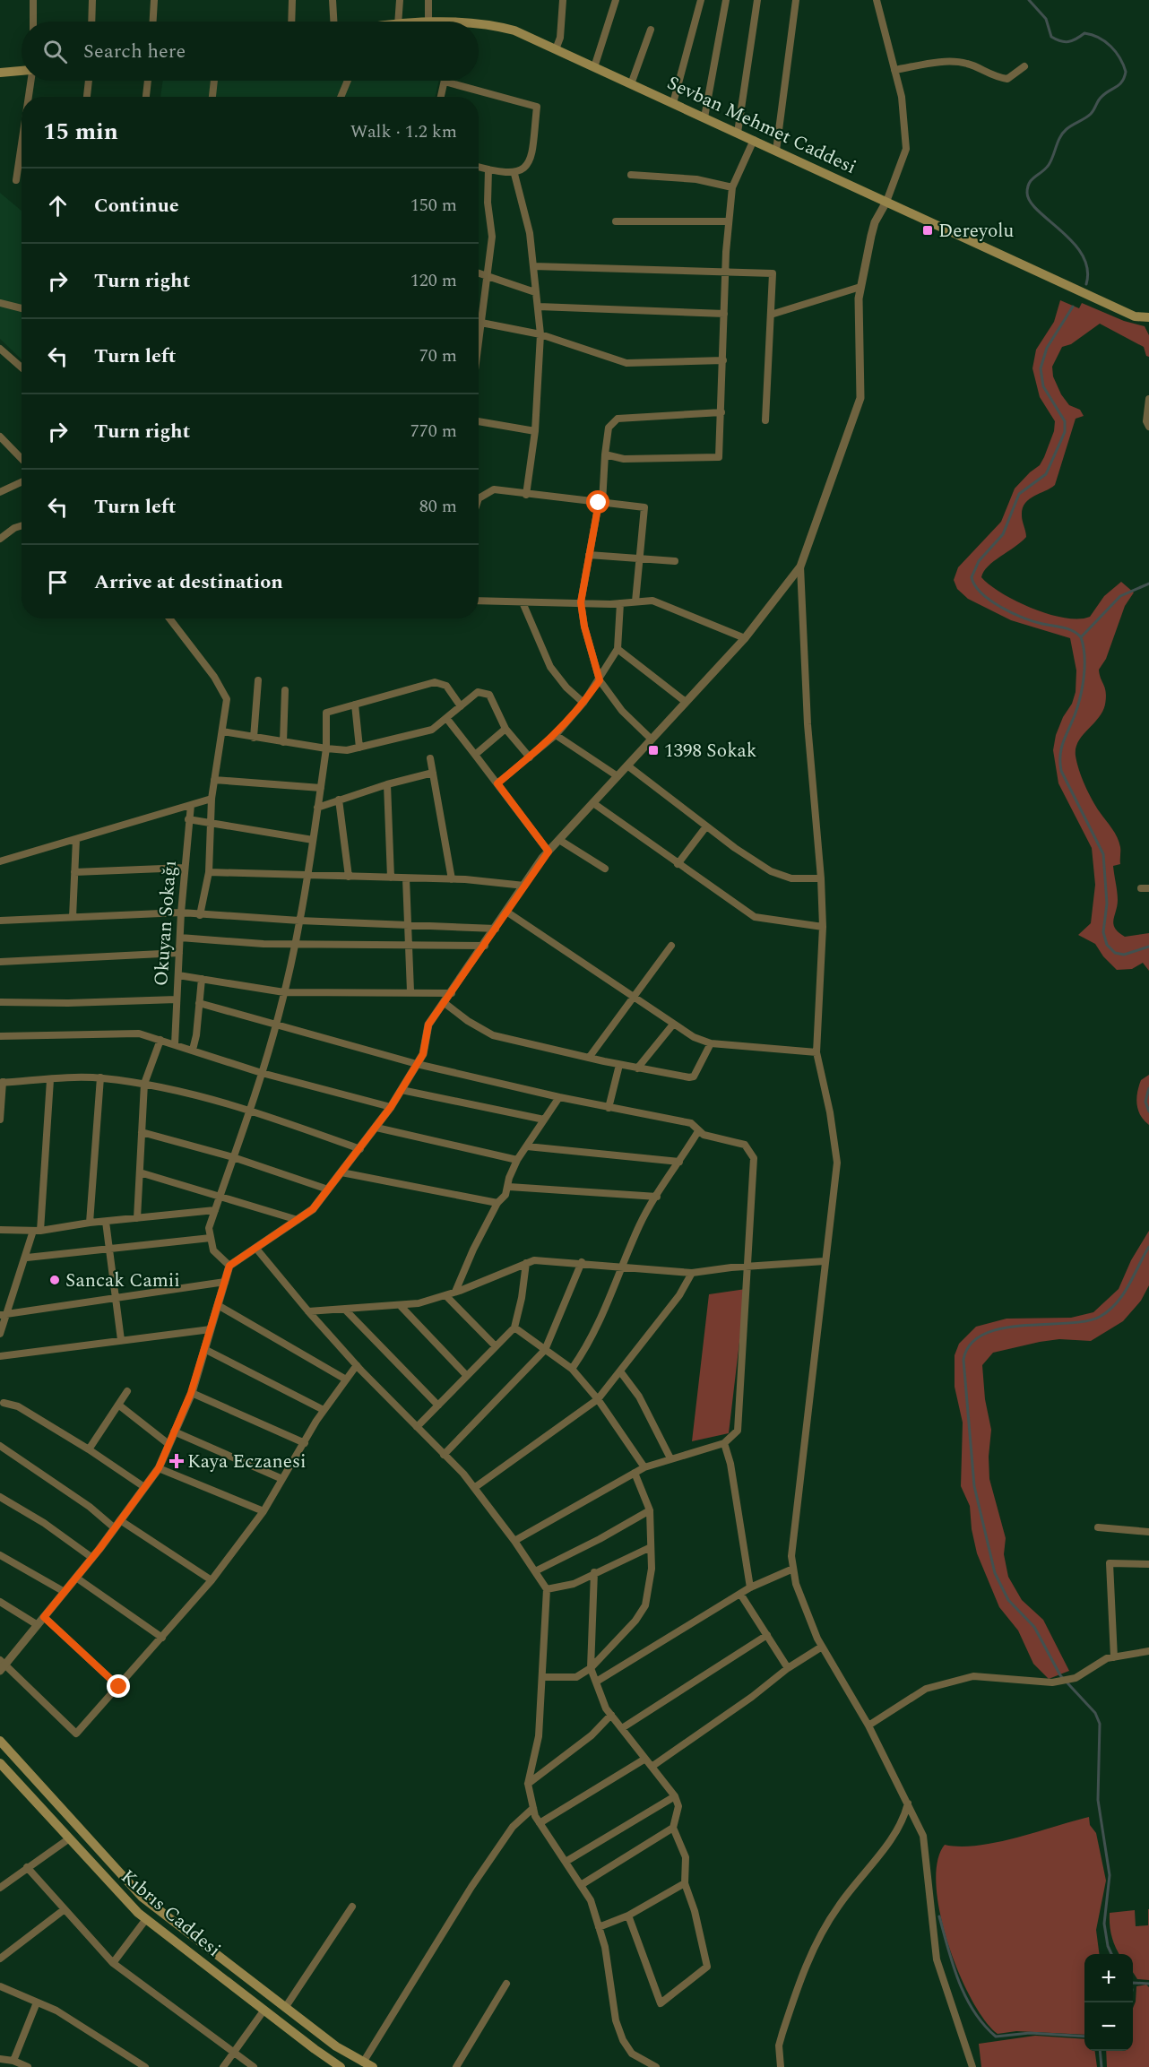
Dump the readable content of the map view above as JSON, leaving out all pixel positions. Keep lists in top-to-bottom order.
{
  "streets": {
    "main road": ["Sevban Mehmet Caddesi", "Kıbrıs Caddesi"],
    "street": ["Okuyan Sokağı"]
  },
  "places": {
    "transit": ["Dereyolu", "1398 Sokak"],
    "other": ["Sancak Camii"],
    "health": ["Kaya Eczanesi"]
  },
  "page": {
    "search": "Search here",
    "heading": ["15 min", "Walk · 1.2 km"],
    "list": [
      ["Continue", "150 m"],
      ["Turn right", "120 m"],
      ["Turn left", "70 m"],
      ["Turn right", "770 m"],
      ["Turn left", "80 m"],
      "Arrive at destination"
    ],
    "map_buttons": ["+", "−"]
  }
}
